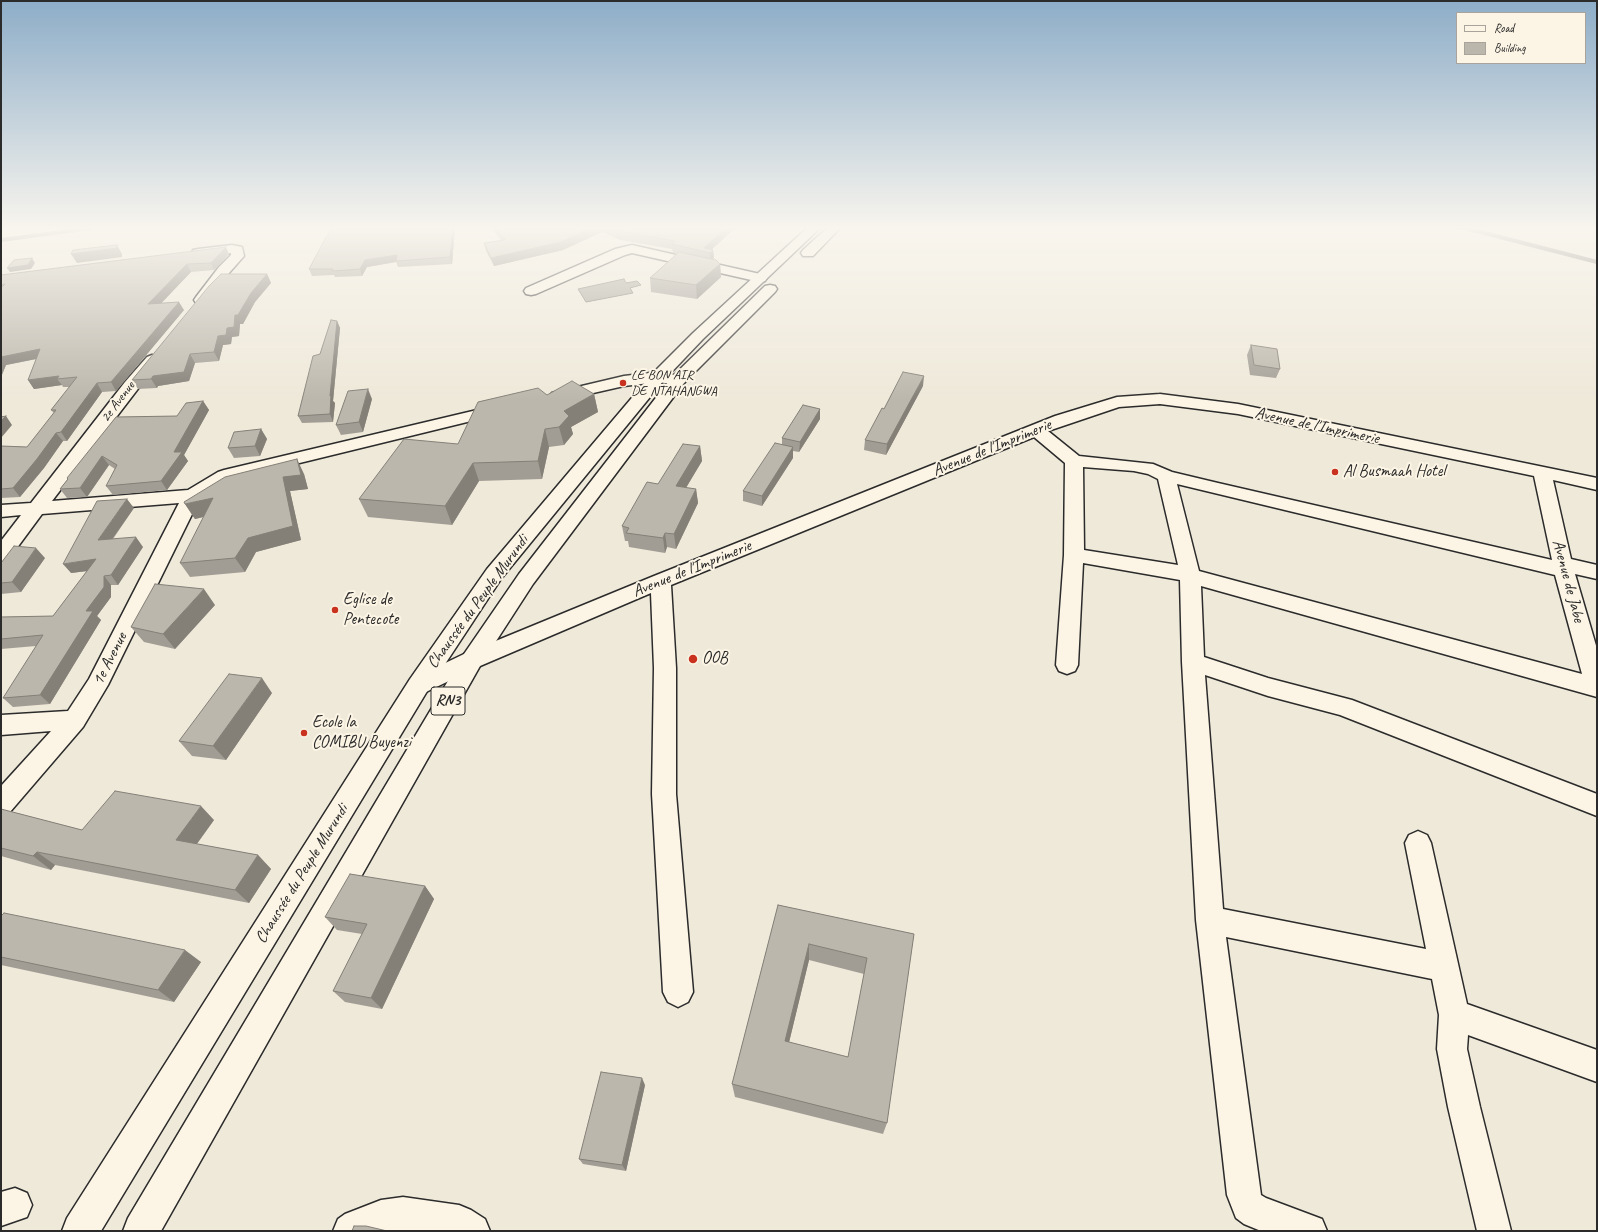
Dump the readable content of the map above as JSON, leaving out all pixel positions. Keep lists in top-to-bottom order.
{
  "streets": {
    "highway": ["Chaussée du Peuple Murundi", "RN3"],
    "street": [
      "2e Avenue",
      "Avenue de l'Imprimerie",
      "Avenue de Jabe",
      "1e Avenue"
    ]
  },
  "crossings": [
    ["Avenue de l'Imprimerie", "Avenue de Jabe"],
    ["Avenue de l'Imprimerie", "Chaussée du Peuple Murundi"]
  ],
  "places": [
    "LE BON AIR DE NTAHANGWA",
    "Al Busmaah Hotel",
    "Eglise de Pentecote",
    "OOB",
    "Ecole la COMIBU Buyenzi"
  ],
  "legend": ["Road", "Building"]
}
